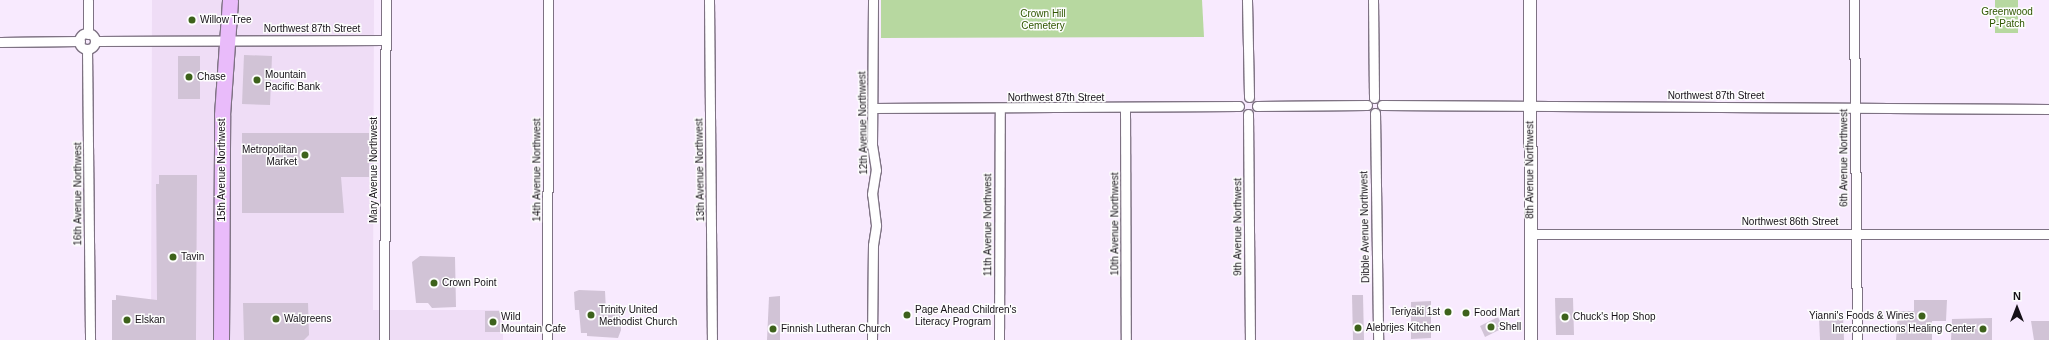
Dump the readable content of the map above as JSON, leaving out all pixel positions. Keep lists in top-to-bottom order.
{
  "streets": {
    "main road": ["15th Avenue Northwest"],
    "street": [
      "Northwest 87th Street",
      "12th Avenue Northwest",
      "6th Avenue Northwest",
      "Mary Avenue Northwest",
      "14th Avenue Northwest",
      "13th Avenue Northwest",
      "8th Avenue Northwest",
      "16th Avenue Northwest",
      "Northwest 86th Street",
      "10th Avenue Northwest",
      "11th Avenue Northwest",
      "9th Avenue Northwest",
      "Dibble Avenue Northwest"
    ]
  },
  "crossings": [
    ["Northwest 87th Street", "12th Avenue Northwest"],
    ["Northwest 87th Street", "6th Avenue Northwest"],
    ["Northwest 87th Street", "15th Avenue Northwest"],
    ["Northwest 87th Street", "Mary Avenue Northwest"],
    ["Northwest 87th Street", "8th Avenue Northwest"],
    ["Northwest 87th Street", "10th Avenue Northwest"],
    ["Northwest 87th Street", "11th Avenue Northwest"],
    ["Northwest 87th Street", "9th Avenue Northwest"],
    ["6th Avenue Northwest", "Northwest 86th Street"],
    ["8th Avenue Northwest", "Northwest 86th Street"]
  ],
  "parks": ["Greenwood P-Patch", "Crown Hill Cemetery"],
  "places": [
    "Willow Tree",
    "Chase",
    "Mountain Pacific Bank",
    "Metropolitan Market",
    "Tavin",
    "Crown Point",
    "Teriyaki 1st",
    "Food Mart",
    "Trinity United Methodist Church",
    "Page Ahead Children's Literacy Program",
    "Yianni's Foods & Wines",
    "Chuck's Hop Shop",
    "Walgreens",
    "Elskan",
    "Wild Mountain Cafe",
    "Shell",
    "Alebrijes Kitchen",
    "Finnish Lutheran Church",
    "Interconnections Healing Center"
  ],
  "north": "top"
}
